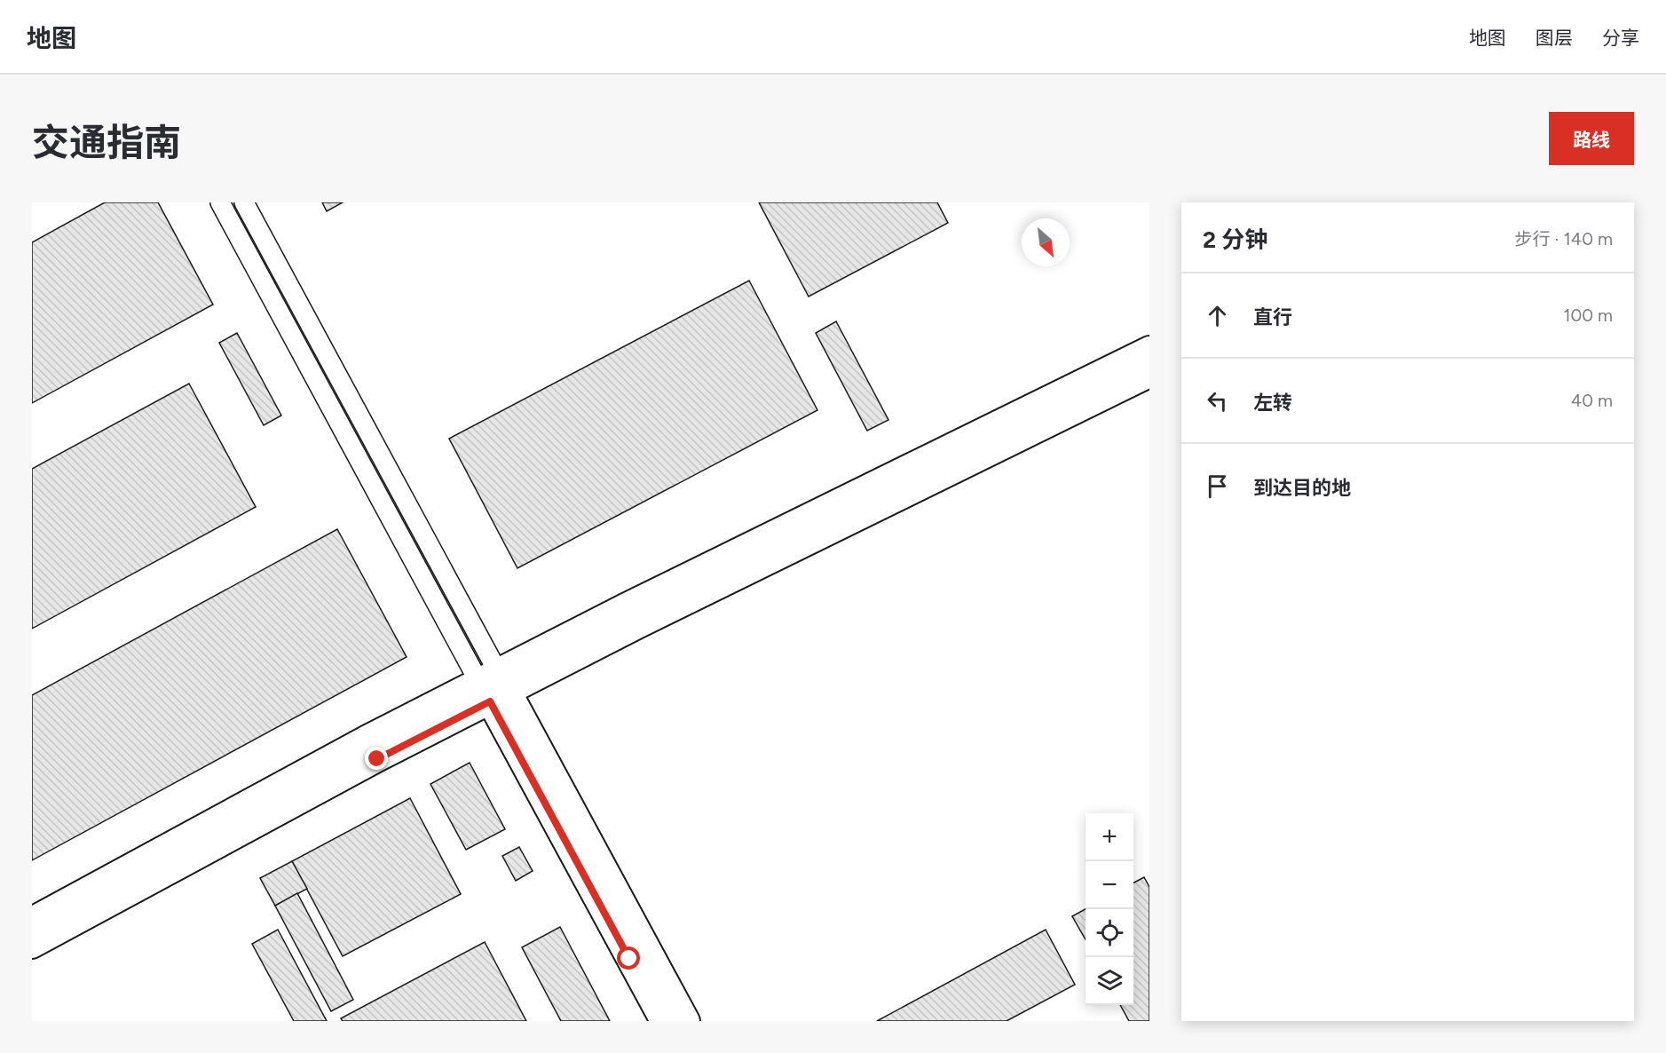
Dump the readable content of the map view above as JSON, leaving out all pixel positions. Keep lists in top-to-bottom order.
{
  "north": "bottom right",
  "page": {
    "header": "地图",
    "nav": ["地图", "图层", "分享"],
    "title": "交通指南",
    "buttons": "路线",
    "heading": ["2 分钟", "步行 · 140 m"],
    "list": [
      ["直行", "100 m"],
      ["左转", "40 m"],
      "到达目的地"
    ],
    "map_buttons": ["+", "−"]
  }
}
